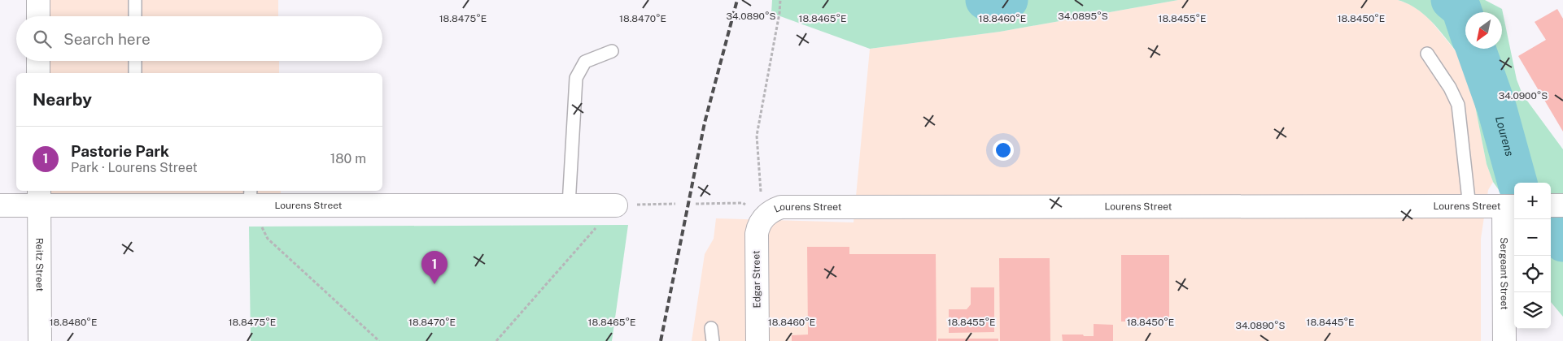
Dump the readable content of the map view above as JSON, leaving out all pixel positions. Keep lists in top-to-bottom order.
{
  "streets": {
    "street": [
      "Lourens Street",
      "Reitz Street",
      "Sergeant Street",
      "Edgar Street"
    ]
  },
  "crossings": [
    ["Lourens Street", "Reitz Street"],
    ["Lourens Street", "Sergeant Street"],
    ["Lourens Street", "Edgar Street"]
  ],
  "water": ["Lourens"],
  "north": "bottom left",
  "page": {
    "search": "Search here",
    "heading": "Nearby",
    "list": [
      {
        "mark": "1",
        "name": "Pastorie Park",
        "note": "Park · Lourens Street",
        "value": "180 m"
      }
    ],
    "map_buttons": ["+", "−"],
    "pins": "1"
  },
  "coordinates": [
    "34.0895°S",
    "34.0890°S",
    "18.8465°E",
    "18.8450°E",
    "18.8475°E",
    "18.8470°E",
    "18.8460°E",
    "18.8455°E",
    "34.0900°S",
    "18.8480°E",
    "18.8445°E"
  ]
}
